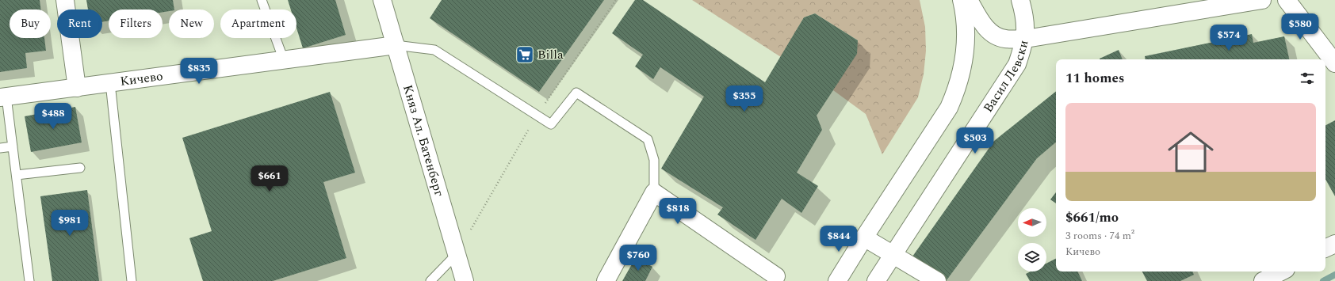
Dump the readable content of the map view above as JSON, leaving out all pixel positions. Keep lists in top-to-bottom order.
{
  "streets": {
    "street": ["Васил Левски", "Кичево", "Княз Ал. Батенберг"]
  },
  "crossings": [
    ["Кичево", "Княз Ал. Батенберг"]
  ],
  "places": {
    "supermarket": ["Billa"]
  },
  "north": "left",
  "page": {
    "chip": [
      "Buy",
      "Rent",
      "Filters",
      "New",
      "Apartment"
    ],
    "price": [
      "$580",
      "$574",
      "$835",
      "$355",
      "$488",
      "$503",
      "$661",
      "$818",
      "$981",
      "$844",
      "$760"
    ],
    "heading": "11 homes",
    "list": [
      {
        "name": "$661/mo",
        "note": "3 rooms · 74 m² · Кичево"
      }
    ]
  }
}
